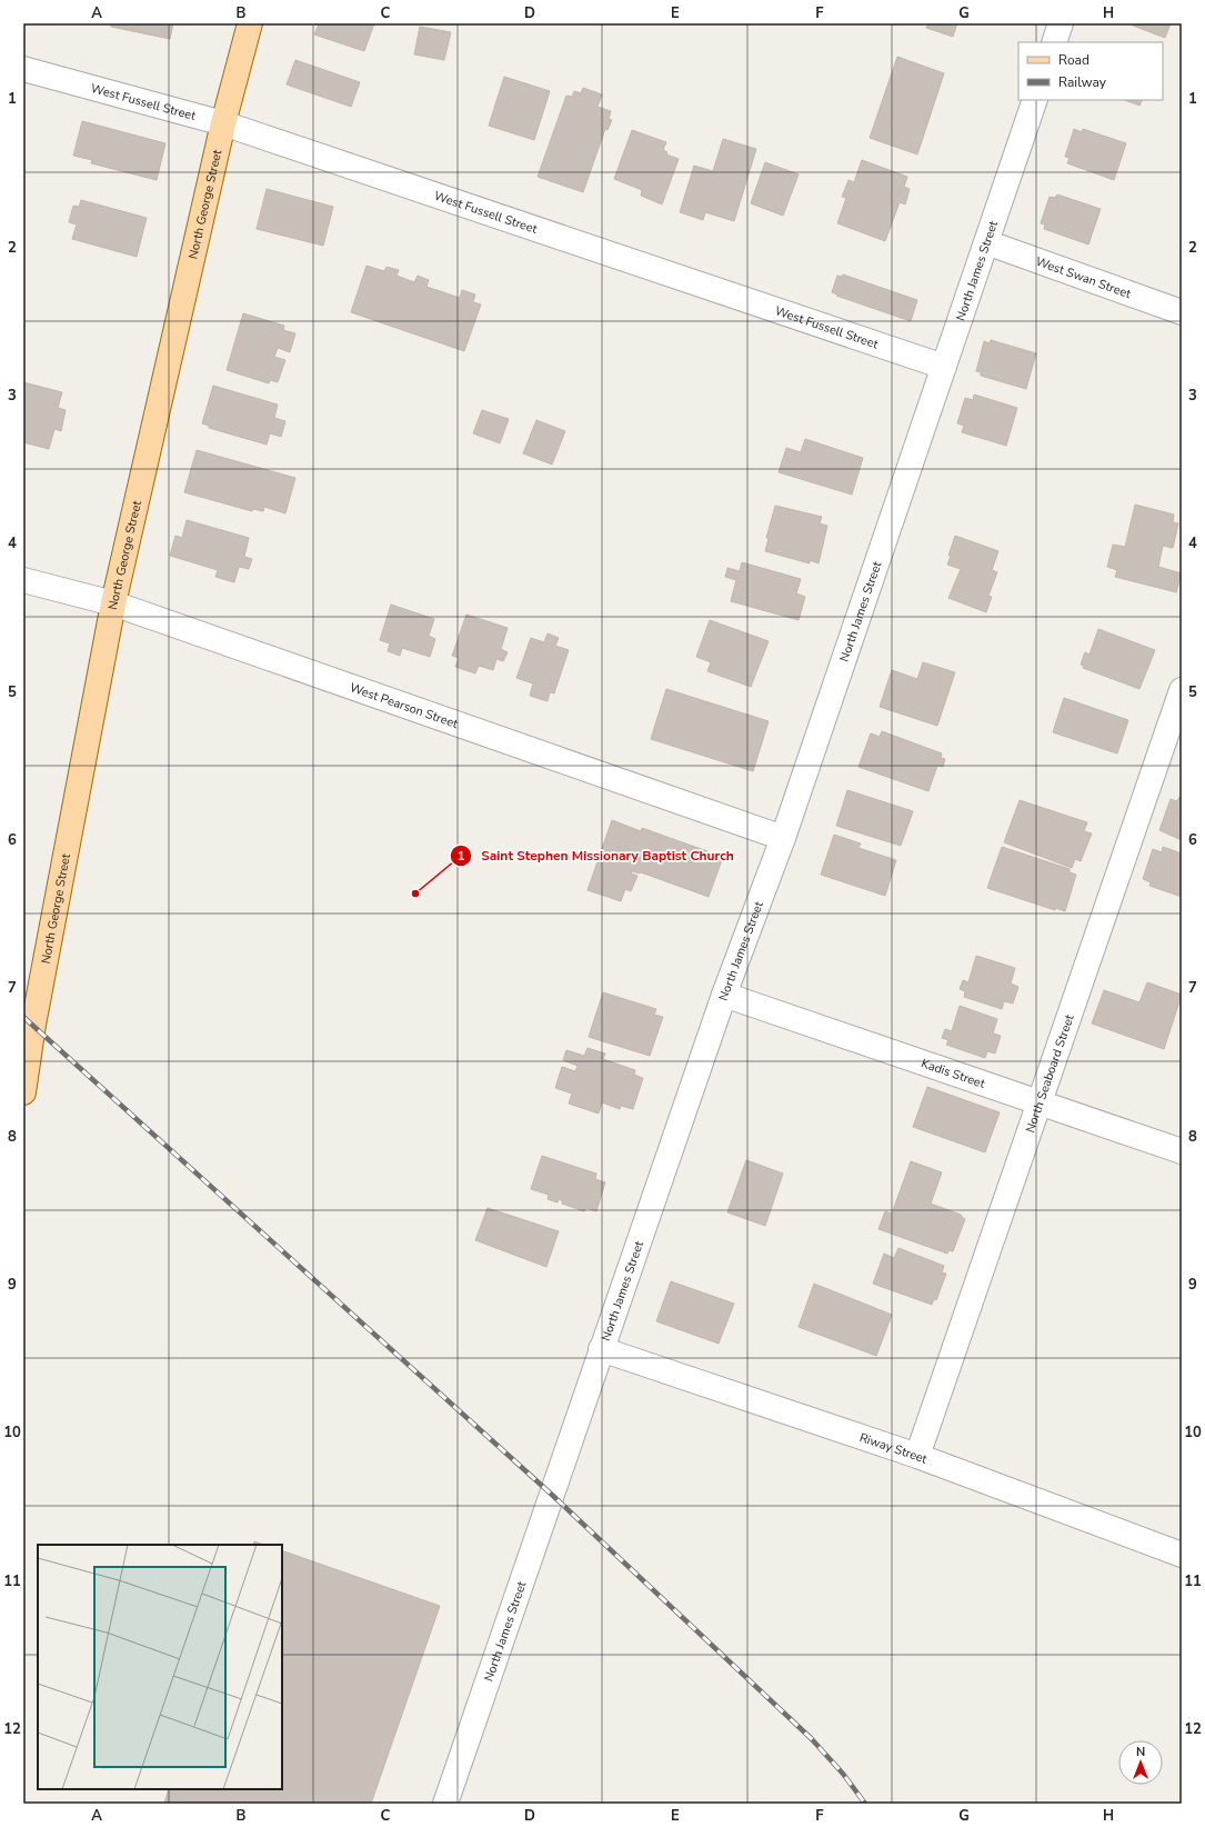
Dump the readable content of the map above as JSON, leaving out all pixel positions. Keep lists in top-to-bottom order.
{
  "streets": {
    "main road": ["North George Street"],
    "street": [
      "West Fussell Street",
      "North James Street",
      "West Swan Street",
      "West Pearson Street",
      "Kadis Street",
      "North Seaboard Street",
      "Riway Street"
    ]
  },
  "crossings": [
    ["West Fussell Street", "North George Street"],
    ["West Fussell Street", "North James Street"],
    ["North George Street", "West Pearson Street"],
    ["North James Street", "West Swan Street"],
    ["North James Street", "West Pearson Street"],
    ["North James Street", "Kadis Street"],
    ["North James Street", "Riway Street"],
    ["Kadis Street", "North Seaboard Street"],
    ["North Seaboard Street", "Riway Street"]
  ],
  "places": ["Saint Stephen Missionary Baptist Church"],
  "legend": ["Road", "Railway"],
  "north": "top",
  "grid": {
    "columns": [
      "A",
      "B",
      "C",
      "D",
      "E",
      "F",
      "G",
      "H"
    ],
    "rows": [
      "1",
      "2",
      "3",
      "4",
      "5",
      "6",
      "7",
      "8",
      "9",
      "10",
      "11",
      "12"
    ]
  }
}
